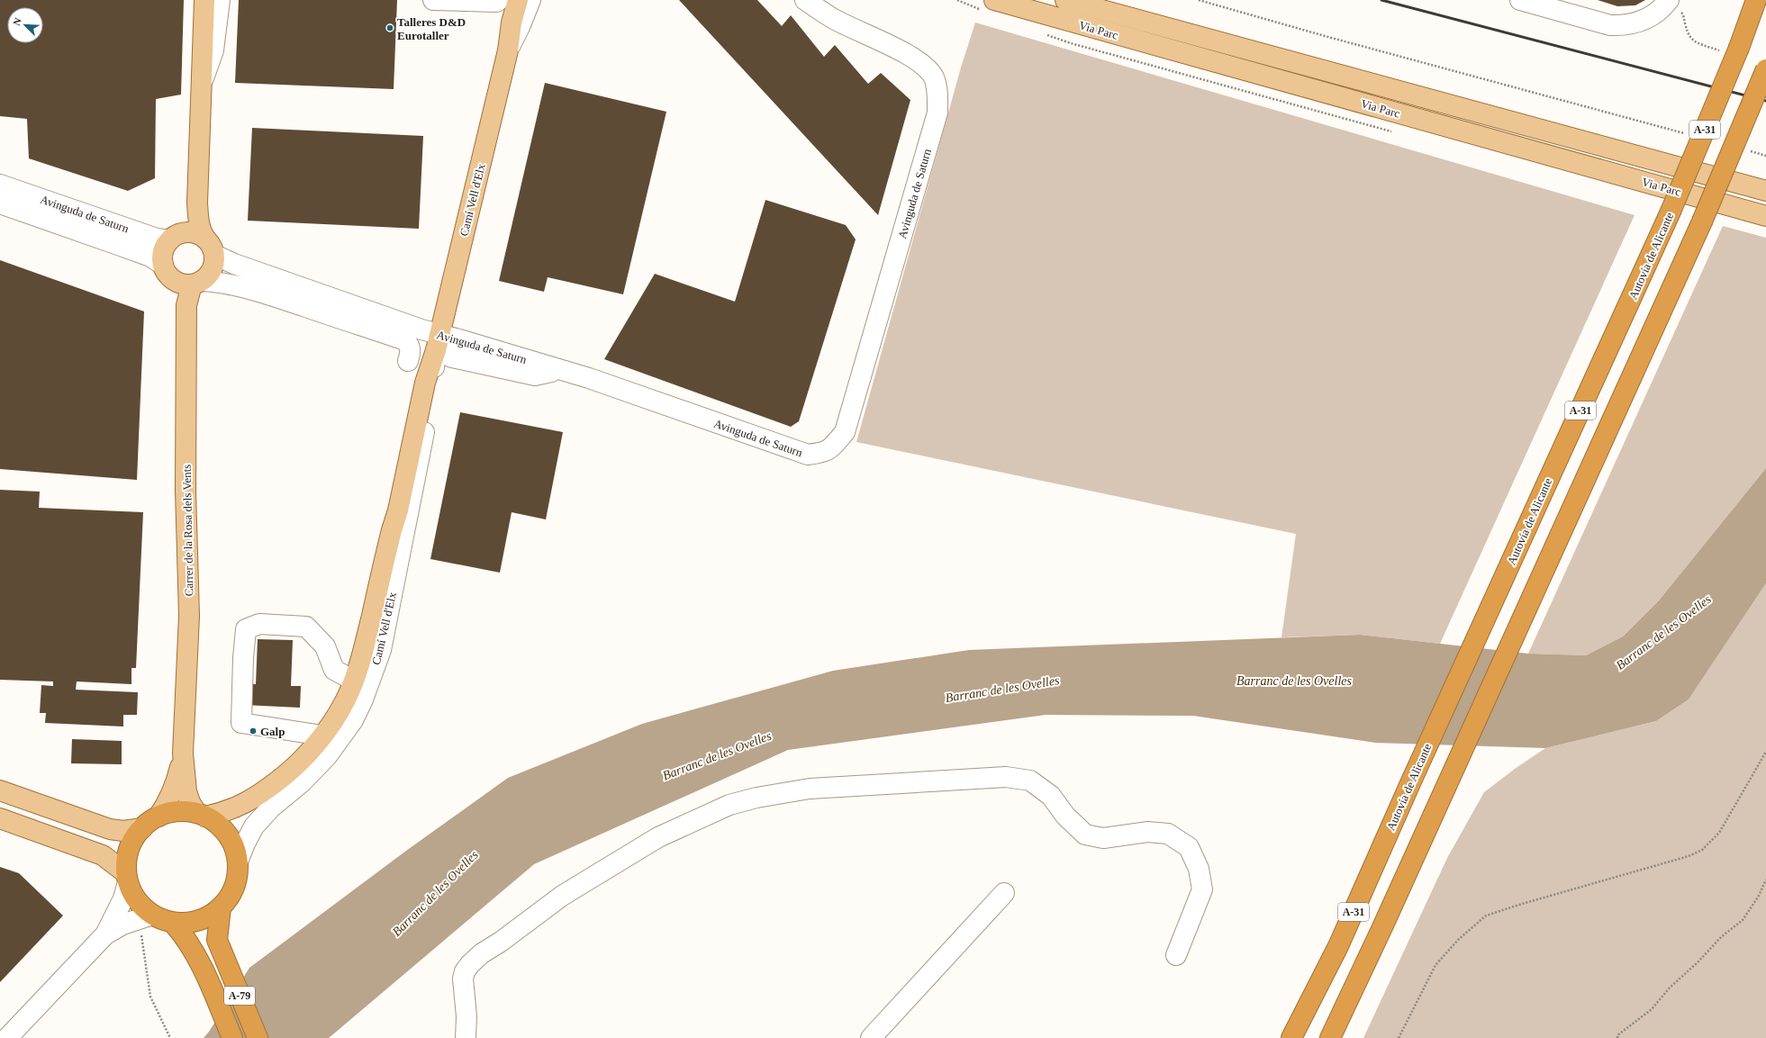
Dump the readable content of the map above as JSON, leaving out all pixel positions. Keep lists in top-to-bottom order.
{
  "streets": {
    "highway": ["A-31", "Autovía de Alicante", "A-79"],
    "main road": ["Via Parc", "Camí Vell d'Elx", "Carrer de la Rosa dels Vents"],
    "street": ["Avinguda de Saturn"]
  },
  "crossings": [
    ["Avinguda de Saturn", "Camí Vell d'Elx"],
    ["Avinguda de Saturn", "Carrer de la Rosa dels Vents"],
    ["Camí Vell d'Elx", "Carrer de la Rosa dels Vents"],
    ["Camí Vell d'Elx", "A-79"],
    ["Carrer de la Rosa dels Vents", "A-79"]
  ],
  "water": ["Barranc de les Ovelles"],
  "places": ["Talleres D&D Eurotaller", "Galp"],
  "north": "top left"
}
